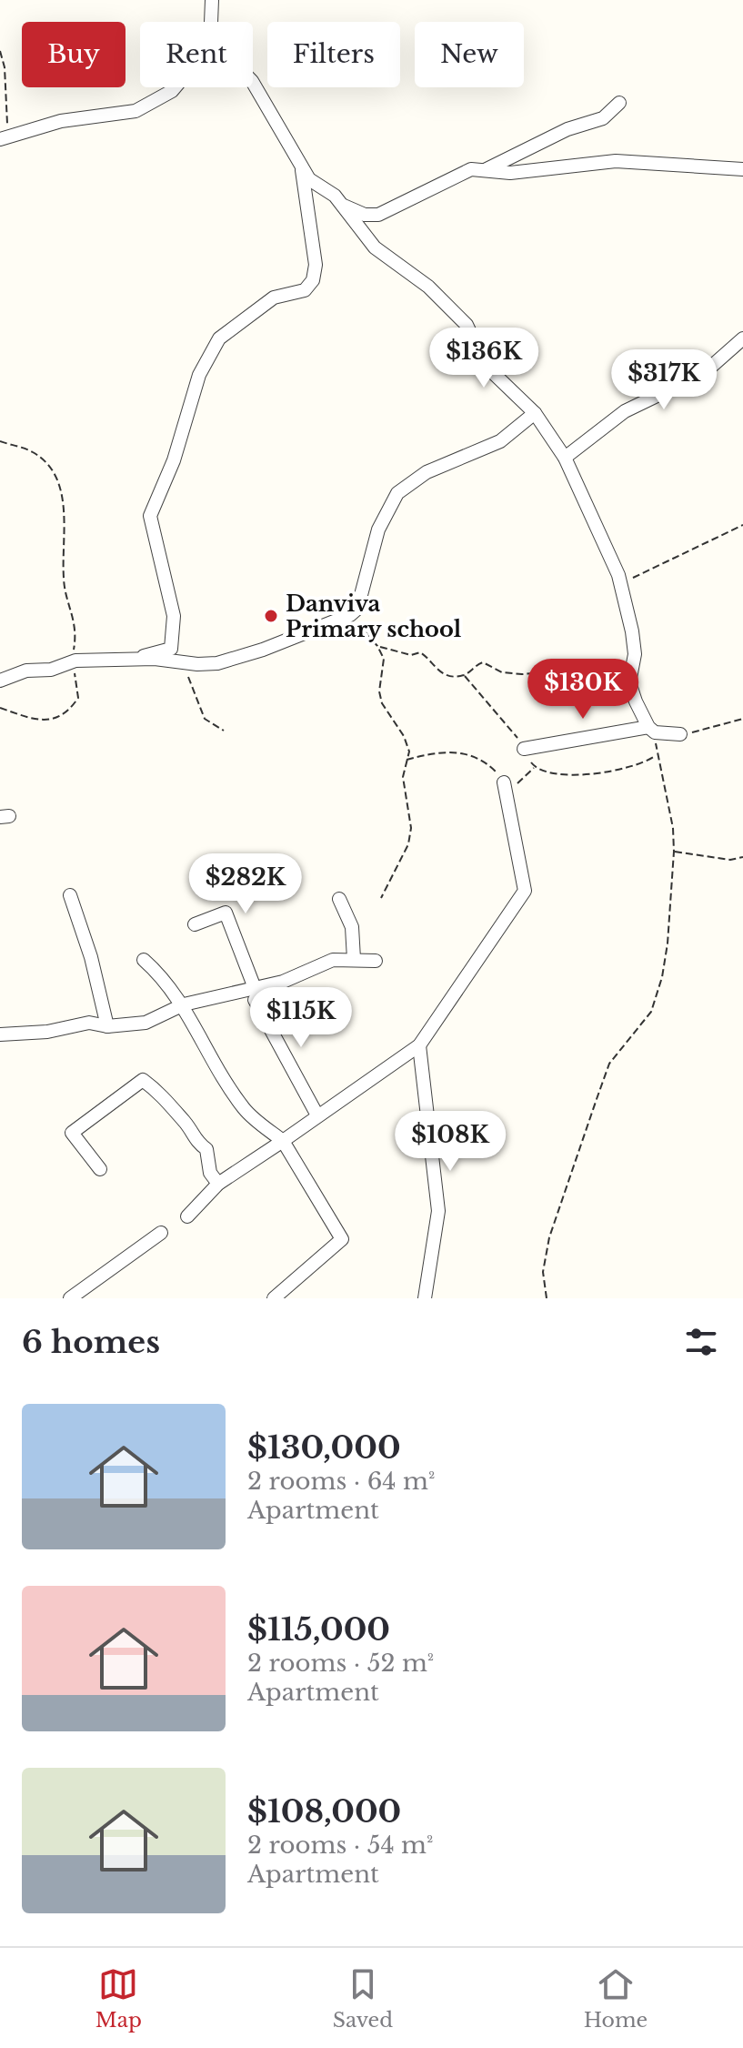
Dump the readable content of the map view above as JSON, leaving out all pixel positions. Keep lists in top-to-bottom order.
{
  "places": ["Danviva Primary school"],
  "page": {
    "chip": [
      "Buy",
      "Rent",
      "Filters",
      "New"
    ],
    "price": [
      "$136K",
      "$317K",
      "$130K",
      "$282K",
      "$115K",
      "$108K"
    ],
    "heading": "6 homes",
    "list": [
      {
        "name": "$130,000",
        "note": "2 rooms · 64 m² · Apartment"
      },
      {
        "name": "$115,000",
        "note": "2 rooms · 52 m² · Apartment"
      },
      {
        "name": "$108,000",
        "note": "2 rooms · 54 m² · Apartment"
      }
    ],
    "tabs": ["Map", "Saved", "Home"]
  }
}
